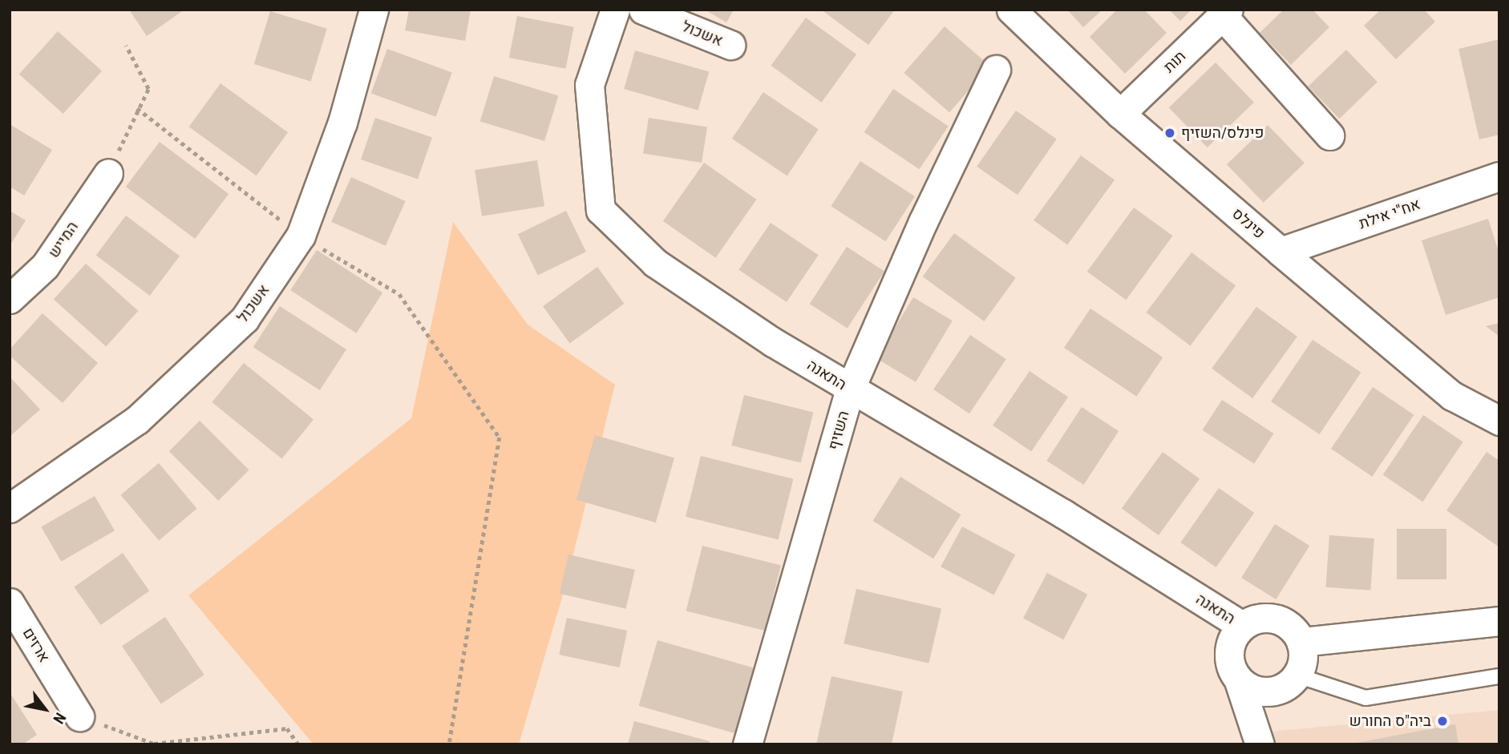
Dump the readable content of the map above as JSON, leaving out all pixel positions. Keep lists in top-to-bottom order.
{
  "streets": {
    "street": [
      "אשכול",
      "תות",
      "אח\"י אילת",
      "פינלס",
      "המייש",
      "התאנה",
      "השזיף",
      "ארזים"
    ]
  },
  "crossings": [
    ["תות", "פינלס"],
    ["אח\"י אילת", "פינלס"],
    ["התאנה", "השזיף"]
  ],
  "places": ["פינלס/השזיף", "ביה\"ס החורש"],
  "north": "bottom right"
}
